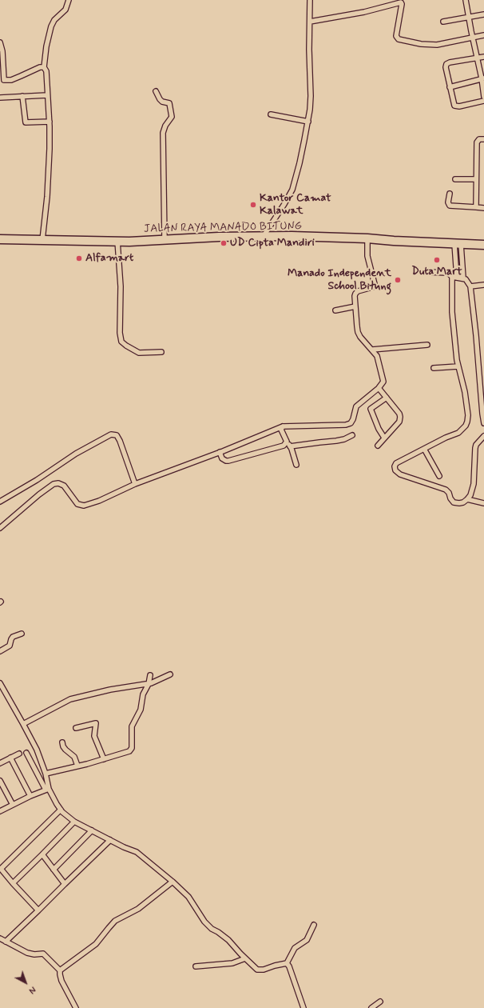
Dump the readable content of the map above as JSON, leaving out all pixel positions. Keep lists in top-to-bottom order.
{
  "streets": {
    "highway": ["JALAN RAYA MANADO BITUNG"]
  },
  "places": [
    "Kantor Camat Kalawat",
    "UD Cipta Mandiri",
    "Alfamart",
    "Duta Mart",
    "Manado Independent School Bitung"
  ],
  "north": "bottom right"
}
